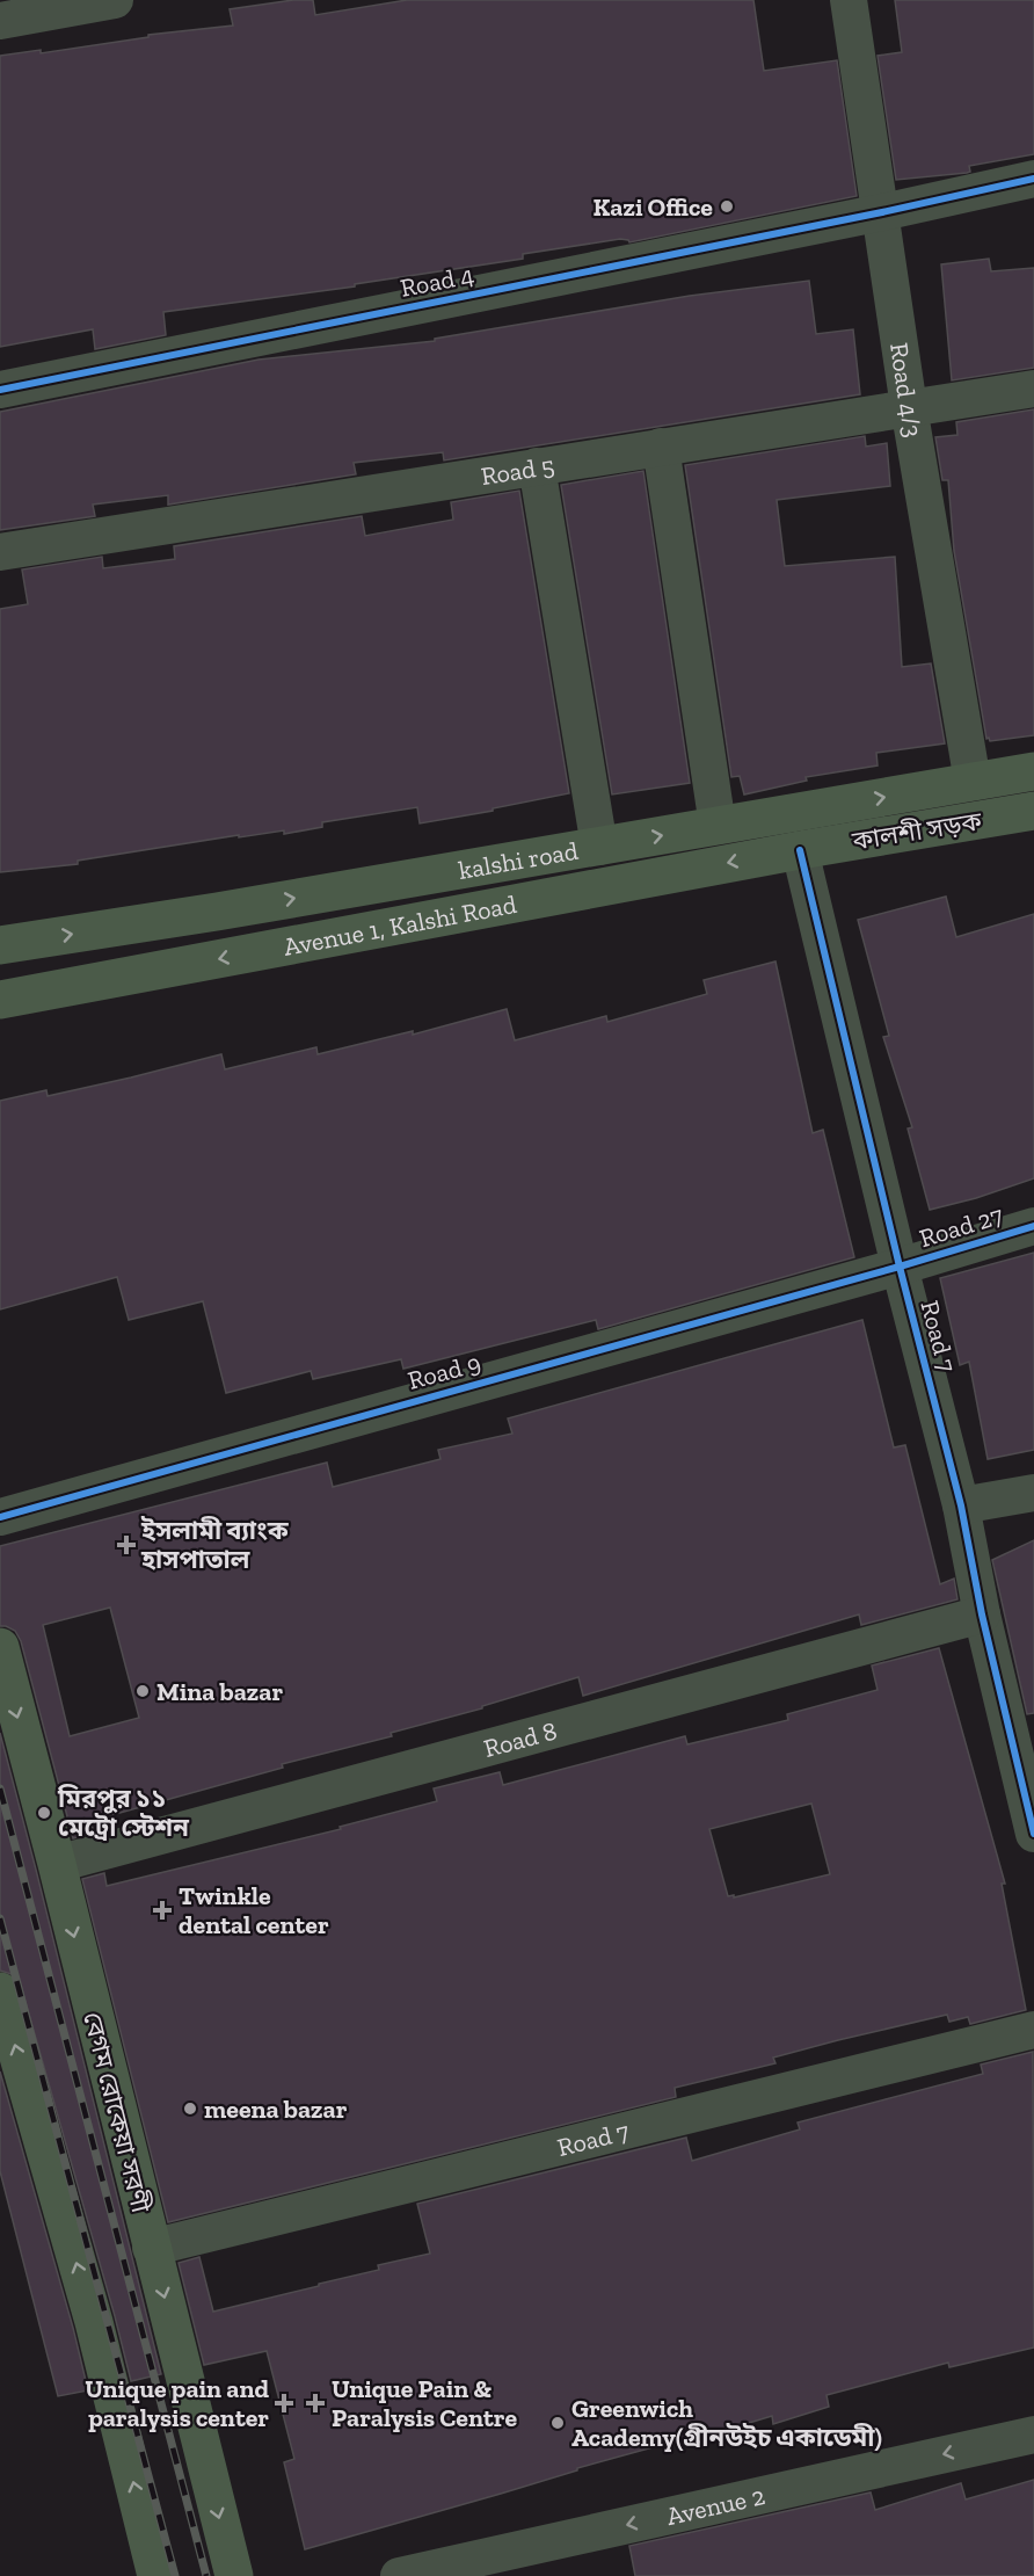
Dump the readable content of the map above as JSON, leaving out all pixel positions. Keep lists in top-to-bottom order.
{
  "streets": {
    "main road": [
      "কালশী সড়ক",
      "kalshi road",
      "Avenue 1, Kalshi Road",
      "বেগম রোকেয়া সরণী"
    ],
    "street": [
      "Road 4",
      "Road 4/3",
      "Road 5",
      "Road 27",
      "Road 7",
      "Road 9",
      "Road 8",
      "Avenue 2"
    ]
  },
  "crossings": [
    ["Road 4", "Road 4/3"],
    ["Road 4/3", "Road 5"],
    ["Road 4/3", "kalshi road"],
    ["কালশী সড়ক", "Avenue 1, Kalshi Road"],
    ["কালশী সড়ক", "Road 7"],
    ["Avenue 1, Kalshi Road", "Road 7"],
    ["Road 27", "Road 7"],
    ["Road 27", "Road 9"],
    ["Road 7", "Road 9"],
    ["Road 7", "Road 8"],
    ["Road 7", "বেগম রোকেয়া সরণী"],
    ["Road 8", "বেগম রোকেয়া সরণী"]
  ],
  "one_way": ["kalshi road", "Avenue 1, Kalshi Road", "Avenue 2"],
  "places": {
    "other": [
      "Kazi Office",
      "Mina bazar",
      "মিরপুর ১১ মেট্রো স্টেশন",
      "meena bazar",
      "Greenwich Academy(গ্রীনউইচ একাডেমী)"
    ],
    "health": [
      "ইসলামী ব্যাংক হাসপাতাল",
      "Twinkle dental center",
      "Unique pain and paralysis center",
      "Unique Pain & Paralysis Centre"
    ]
  }
}
